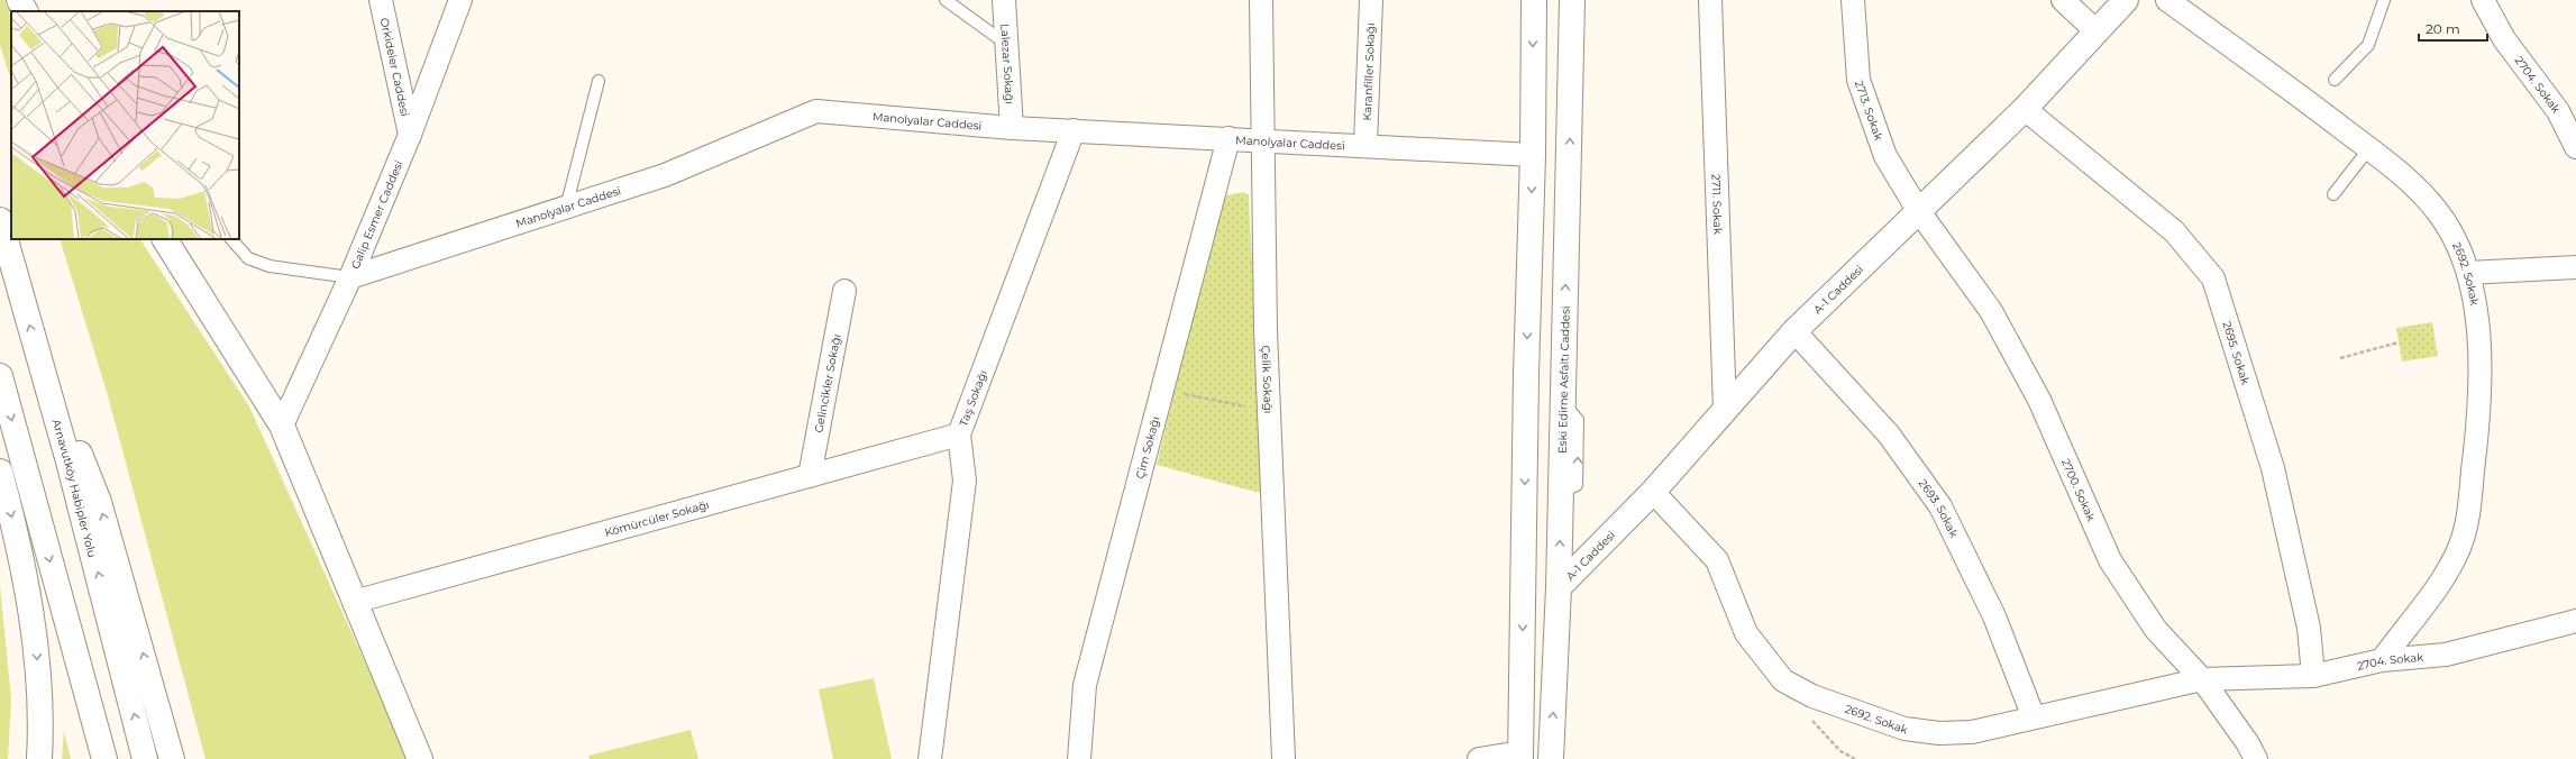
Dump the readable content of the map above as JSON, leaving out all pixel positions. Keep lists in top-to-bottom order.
{
  "streets": {
    "main road": ["A-1 Caddesi", "Eski Edirne Asfaltı Caddesi", "Arnavutköy Habipler Yolu"],
    "street": [
      "Lalezar Sokağı",
      "Orkideler Caddesi",
      "Karanfiller Sokağı",
      "2704. Sokak",
      "2713. Sokak",
      "Manolyalar Caddesi",
      "2711. Sokak",
      "Galip Esmer Caddesi",
      "2692. Sokak",
      "2695. Sokak",
      "Çelik Sokağı",
      "Gelincikler Sokağı",
      "Taş Sokağı",
      "Çim Sokağı",
      "2700. Sokak",
      "2693. Sokak",
      "Kömürcüler Sokağı"
    ]
  },
  "crossings": [
    ["Lalezar Sokağı", "Manolyalar Caddesi"],
    ["Orkideler Caddesi", "Galip Esmer Caddesi"],
    ["Karanfiller Sokağı", "Manolyalar Caddesi"],
    ["2704. Sokak", "2692. Sokak"],
    ["2704. Sokak", "2695. Sokak"],
    ["2704. Sokak", "2700. Sokak"],
    ["2713. Sokak", "A-1 Caddesi"],
    ["2713. Sokak", "2700. Sokak"],
    ["Manolyalar Caddesi", "Galip Esmer Caddesi"],
    ["Manolyalar Caddesi", "Çelik Sokağı"],
    ["Manolyalar Caddesi", "Taş Sokağı"],
    ["Manolyalar Caddesi", "Çim Sokağı"],
    ["2711. Sokak", "A-1 Caddesi"],
    ["2692. Sokak", "A-1 Caddesi"],
    ["2692. Sokak", "2700. Sokak"],
    ["2692. Sokak", "2693. Sokak"],
    ["A-1 Caddesi", "2695. Sokak"],
    ["A-1 Caddesi", "Eski Edirne Asfaltı Caddesi"],
    ["A-1 Caddesi", "2700. Sokak"],
    ["A-1 Caddesi", "2693. Sokak"],
    ["Gelincikler Sokağı", "Kömürcüler Sokağı"],
    ["Taş Sokağı", "Kömürcüler Sokağı"]
  ],
  "scale_bar": "20 m"
}
